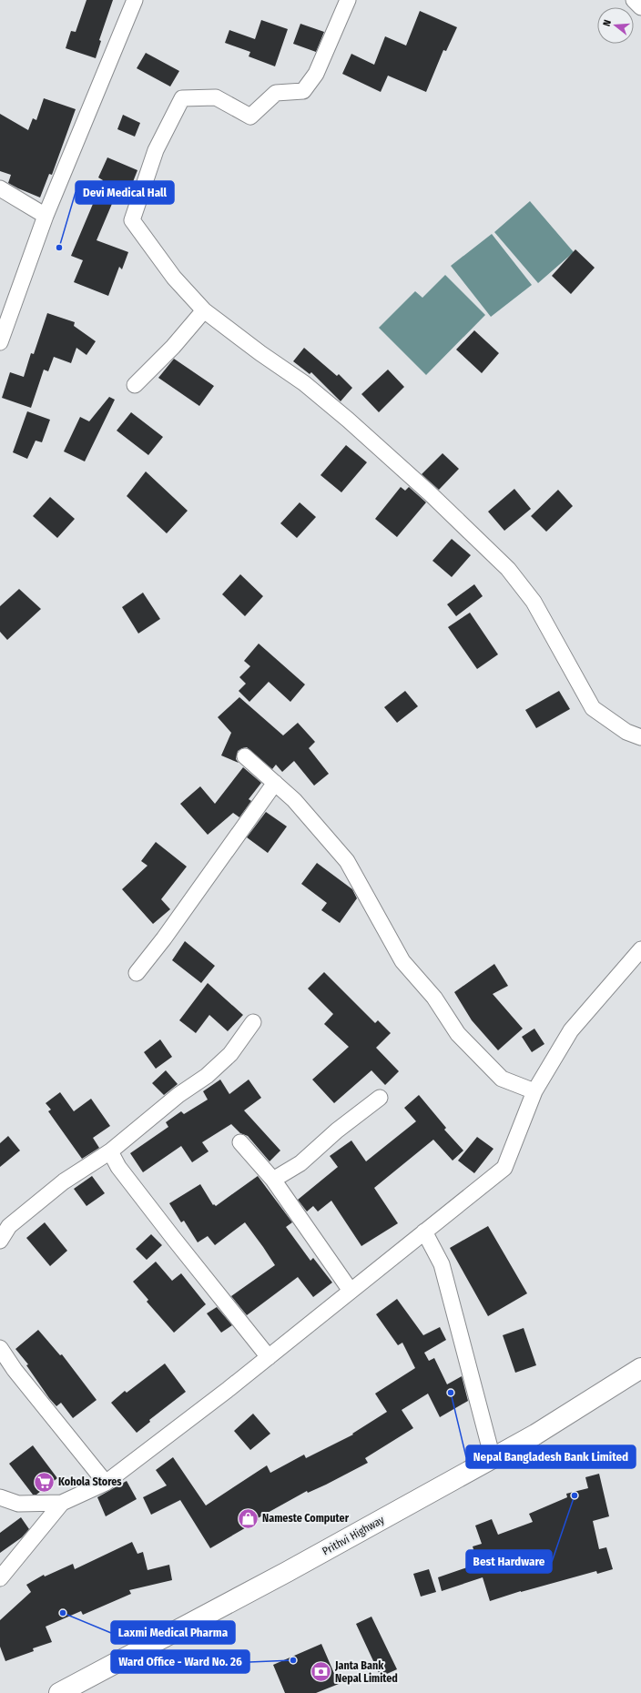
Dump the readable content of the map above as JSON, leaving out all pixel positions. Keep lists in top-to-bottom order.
{
  "streets": {
    "highway": ["Prithvi Highway"]
  },
  "places": {
    "other": [
      "Devi Medical Hall",
      "Nepal Bangladesh Bank Limited",
      "Best Hardware",
      "Laxmi Medical Pharma",
      "Ward Office - Ward No. 26"
    ],
    "supermarket": ["Kohola Stores"],
    "shop": ["Nameste Computer"],
    "bank": ["Janta Bank Nepal Limited"]
  },
  "north": "left"
}
